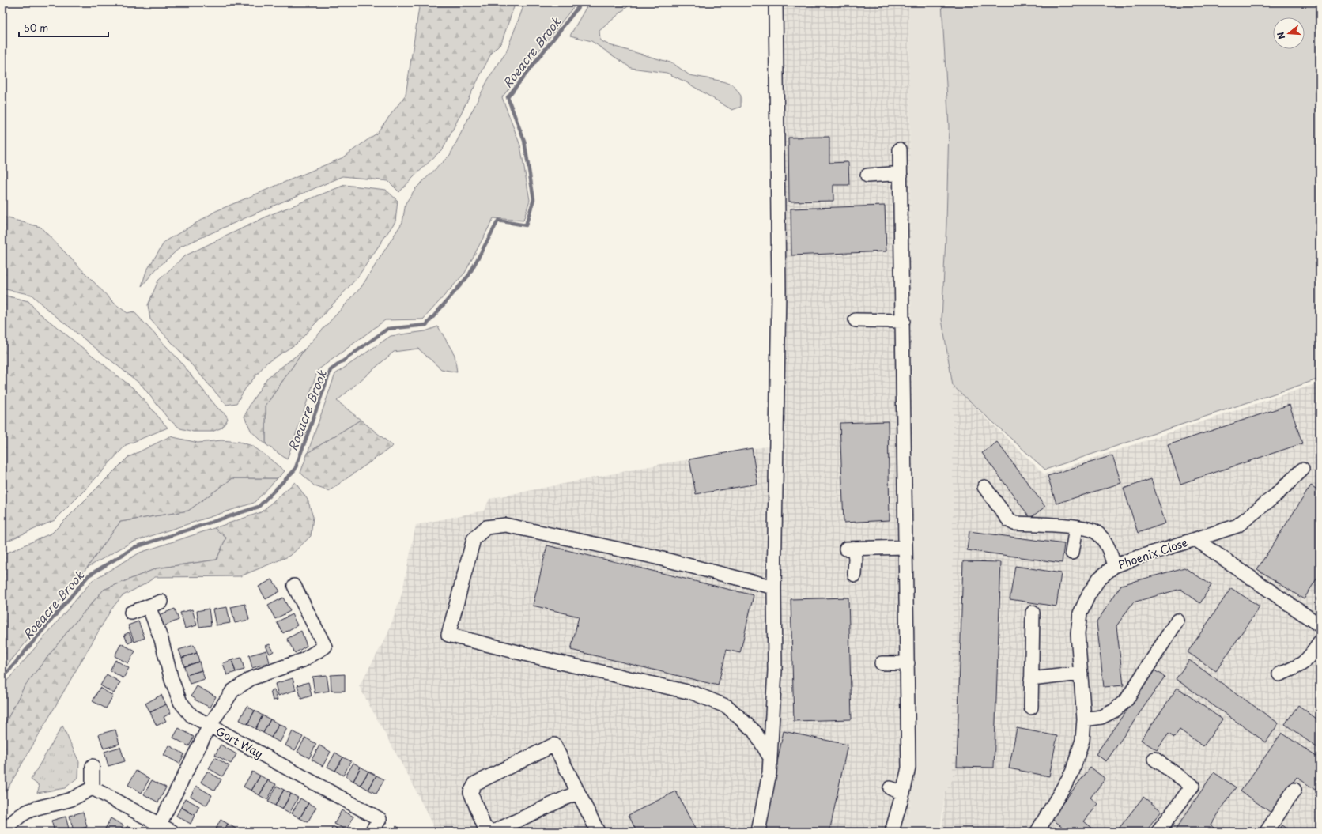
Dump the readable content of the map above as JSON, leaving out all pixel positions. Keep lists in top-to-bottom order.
{
  "streets": {
    "street": ["Phoenix Close", "Gort Way"]
  },
  "water": ["Roeacre Brook"],
  "scale_bar": "50 m",
  "north": "left"
}
